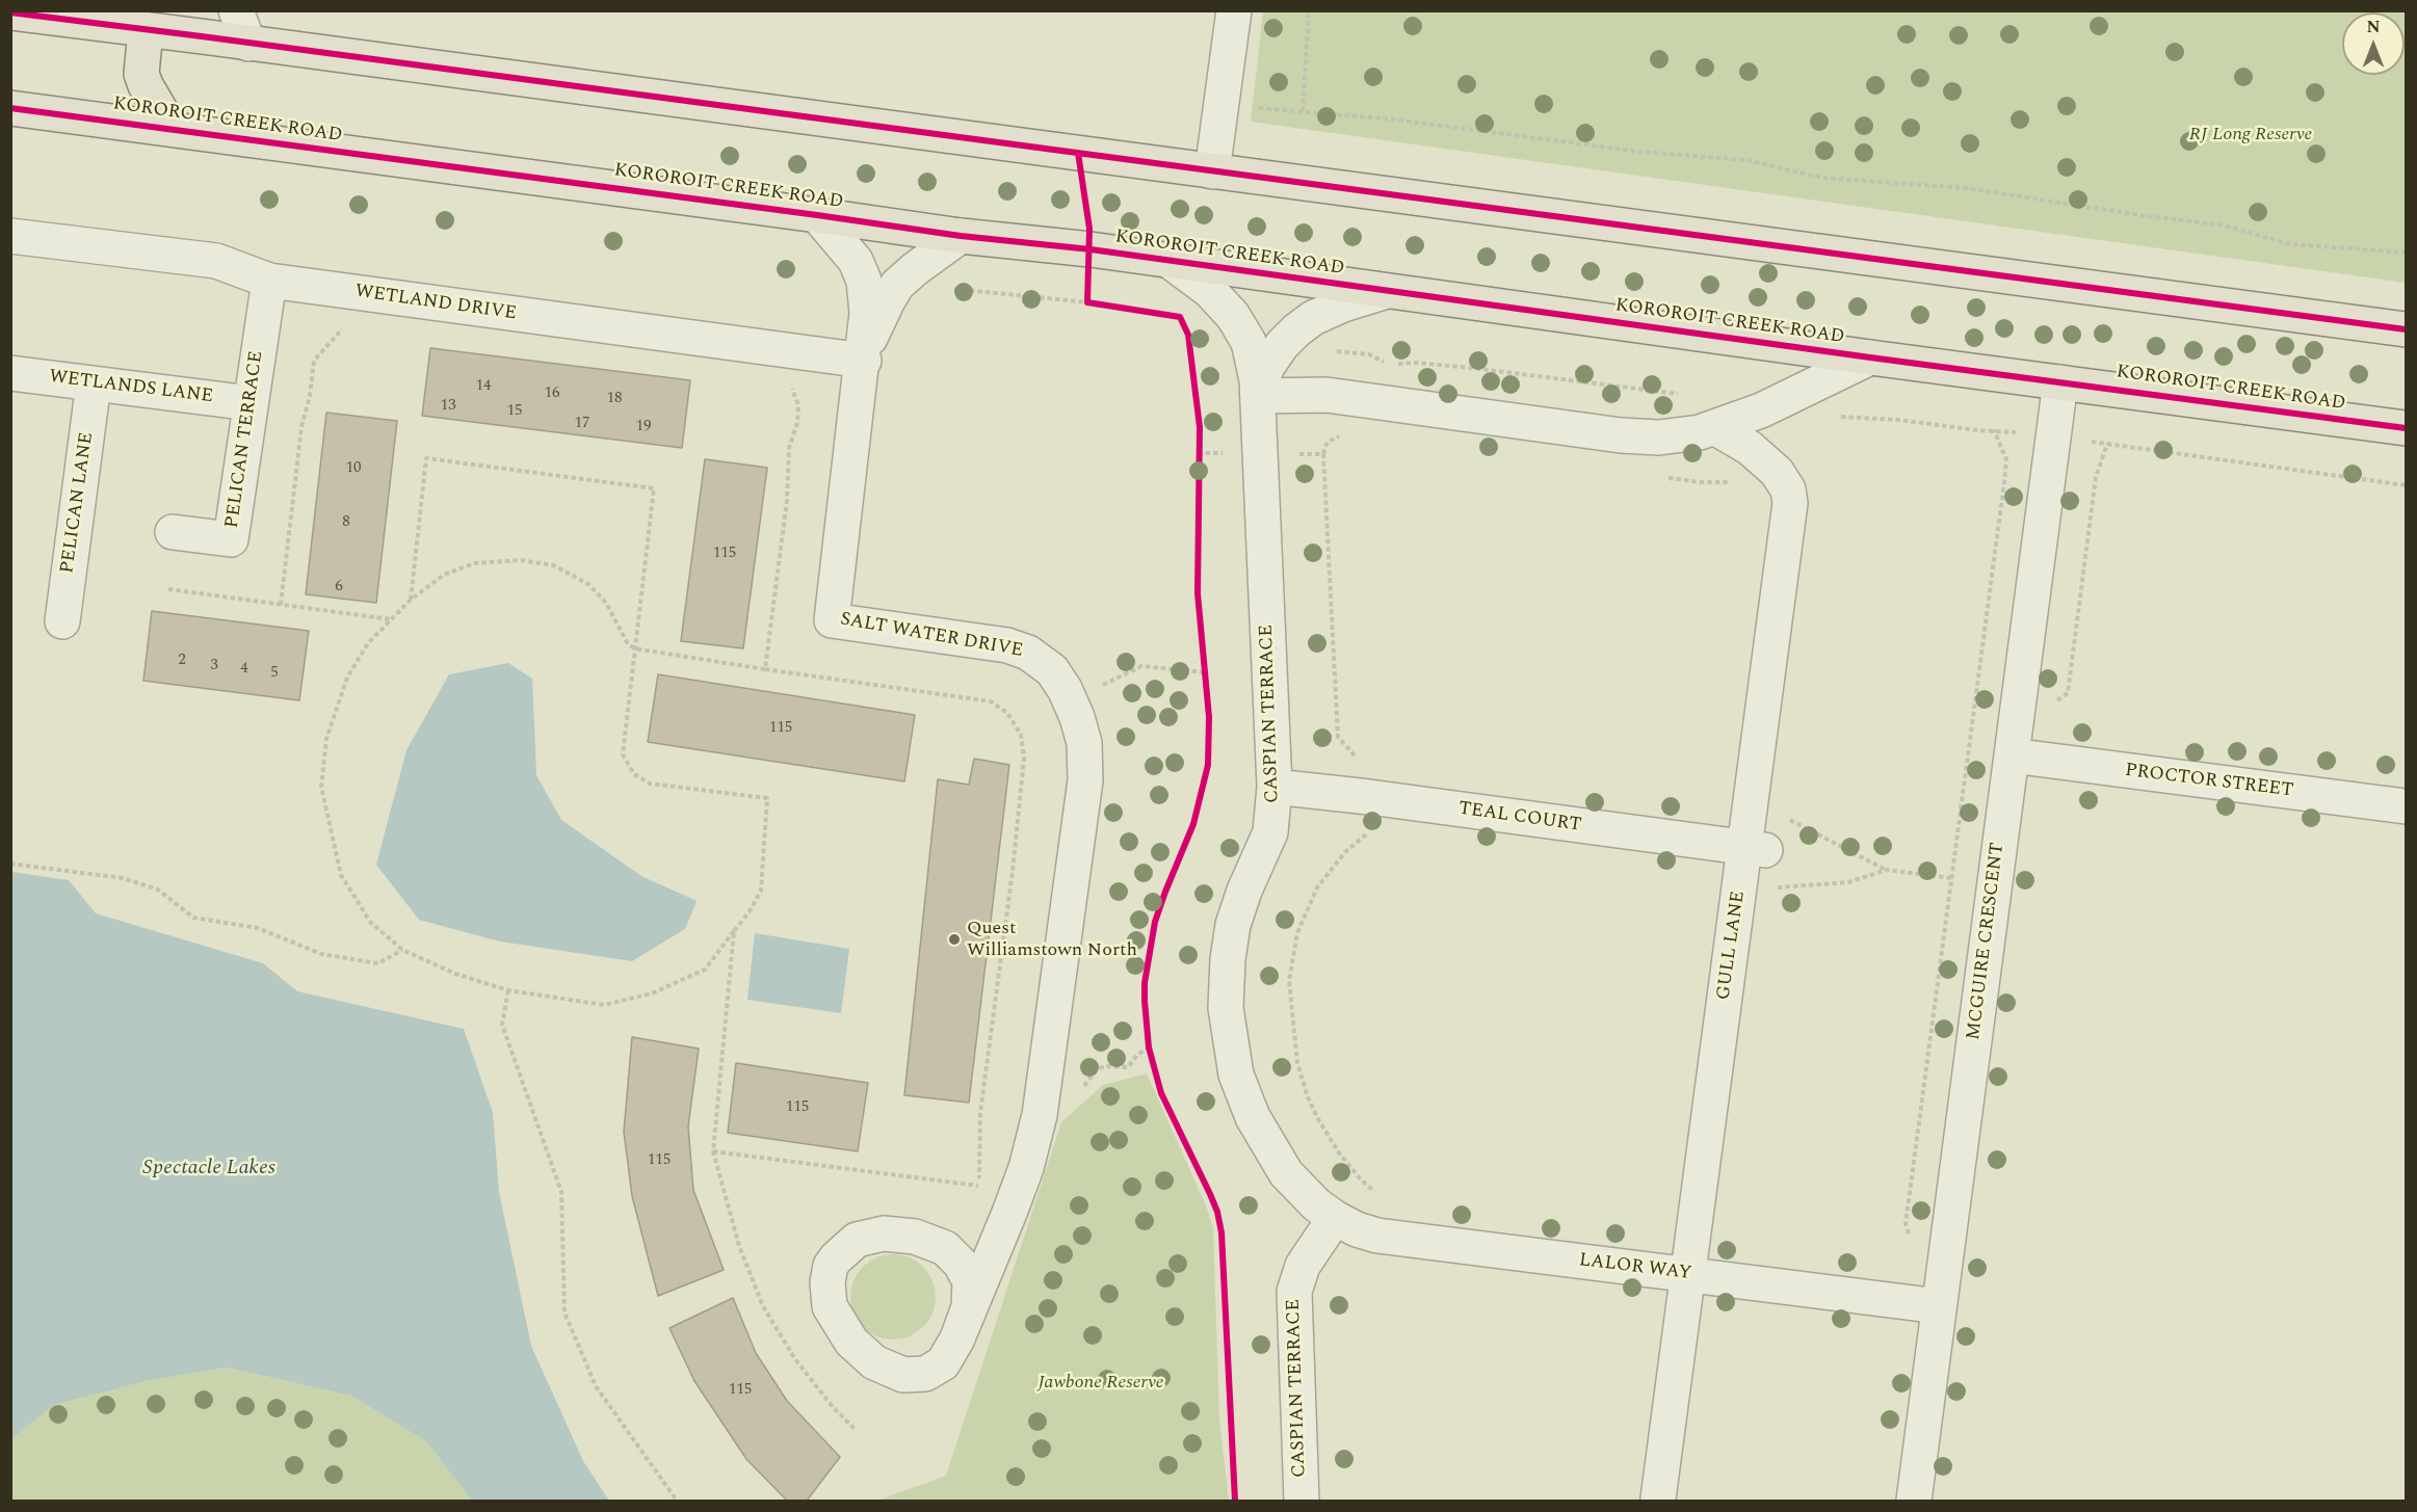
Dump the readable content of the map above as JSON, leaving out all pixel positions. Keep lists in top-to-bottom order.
{
  "streets": {
    "main road": ["KOROROIT CREEK ROAD"],
    "street": [
      "WETLAND DRIVE",
      "WETLANDS LANE",
      "PELICAN TERRACE",
      "PELICAN LANE",
      "SALT WATER DRIVE",
      "CASPIAN TERRACE",
      "PROCTOR STREET",
      "TEAL COURT",
      "MCGUIRE CRESCENT",
      "GULL LANE",
      "LALOR WAY"
    ]
  },
  "crossings": [
    ["KOROROIT CREEK ROAD", "SALT WATER DRIVE"],
    ["KOROROIT CREEK ROAD", "CASPIAN TERRACE"],
    ["KOROROIT CREEK ROAD", "MCGUIRE CRESCENT"],
    ["KOROROIT CREEK ROAD", "GULL LANE"],
    ["WETLAND DRIVE", "PELICAN TERRACE"],
    ["WETLAND DRIVE", "SALT WATER DRIVE"],
    ["WETLANDS LANE", "PELICAN TERRACE"],
    ["WETLANDS LANE", "PELICAN LANE"],
    ["CASPIAN TERRACE", "TEAL COURT"],
    ["CASPIAN TERRACE", "LALOR WAY"],
    ["PROCTOR STREET", "MCGUIRE CRESCENT"],
    ["TEAL COURT", "GULL LANE"],
    ["MCGUIRE CRESCENT", "LALOR WAY"],
    ["GULL LANE", "LALOR WAY"]
  ],
  "water": ["Spectacle Lakes"],
  "parks": ["RJ Long Reserve", "Jawbone Reserve"],
  "places": ["Quest Williamstown North"],
  "house_numbers": [
    "14",
    "16",
    "18",
    "13",
    "15",
    "17",
    "19",
    "10",
    "8",
    "115",
    "6",
    "2",
    "3",
    "4",
    "5",
    "115",
    "115",
    "115",
    "115"
  ],
  "north": "top"
}
